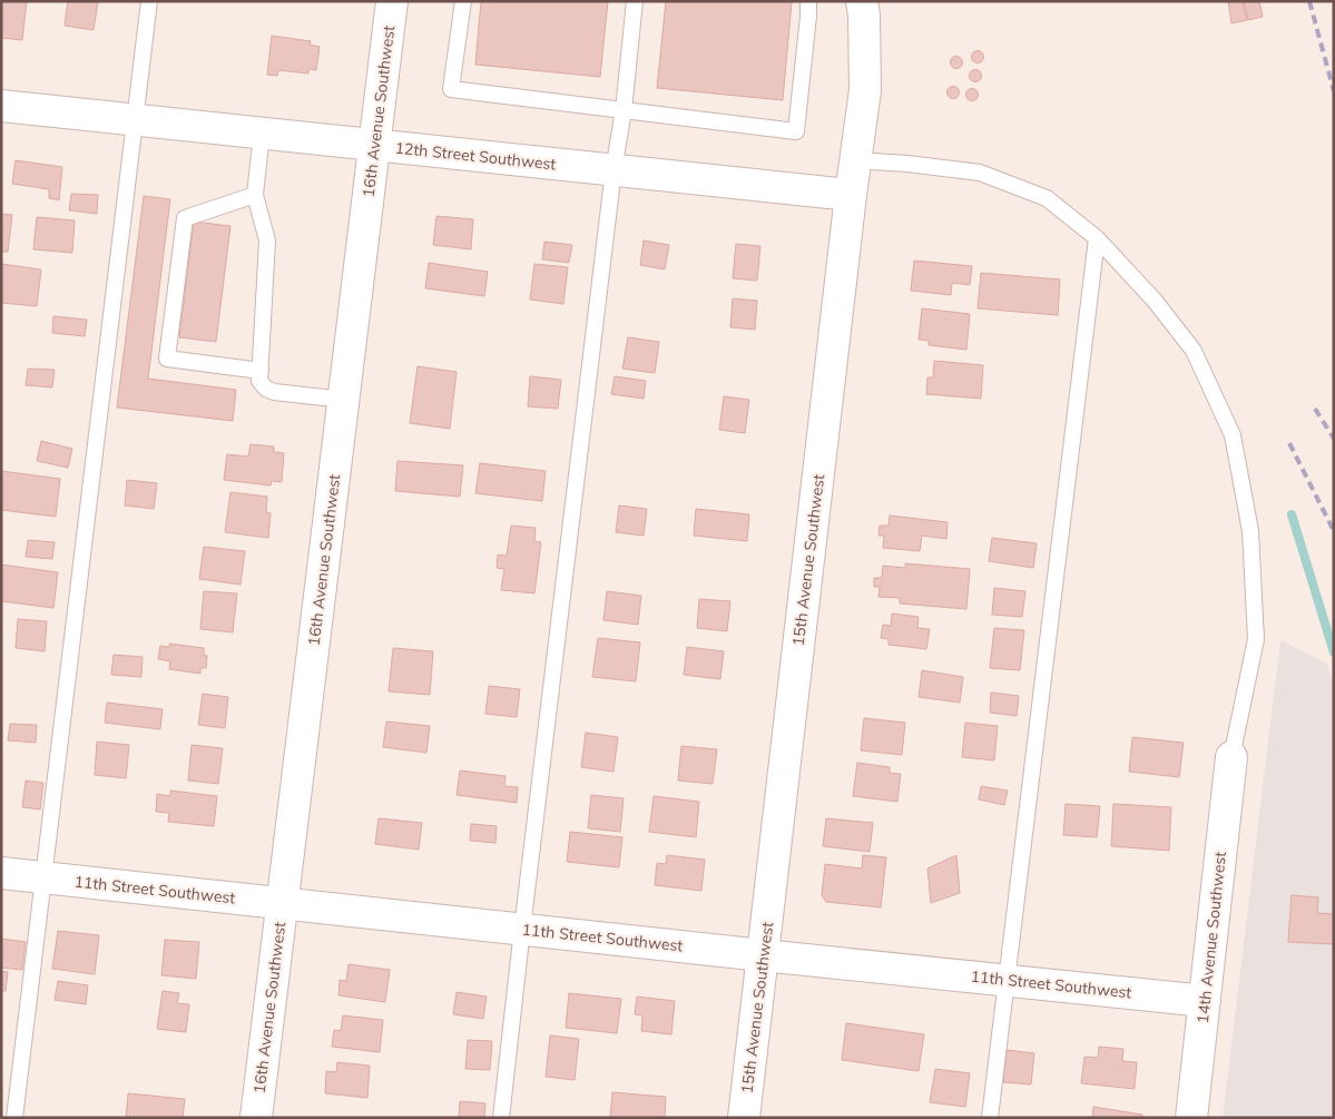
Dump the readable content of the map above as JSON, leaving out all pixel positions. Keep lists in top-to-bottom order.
{
  "streets": {
    "street": [
      "16th Avenue Southwest",
      "12th Street Southwest",
      "15th Avenue Southwest",
      "11th Street Southwest",
      "14th Avenue Southwest"
    ]
  },
  "crossings": [
    ["16th Avenue Southwest", "12th Street Southwest"],
    ["16th Avenue Southwest", "11th Street Southwest"],
    ["12th Street Southwest", "15th Avenue Southwest"],
    ["15th Avenue Southwest", "11th Street Southwest"],
    ["11th Street Southwest", "14th Avenue Southwest"]
  ]
}
